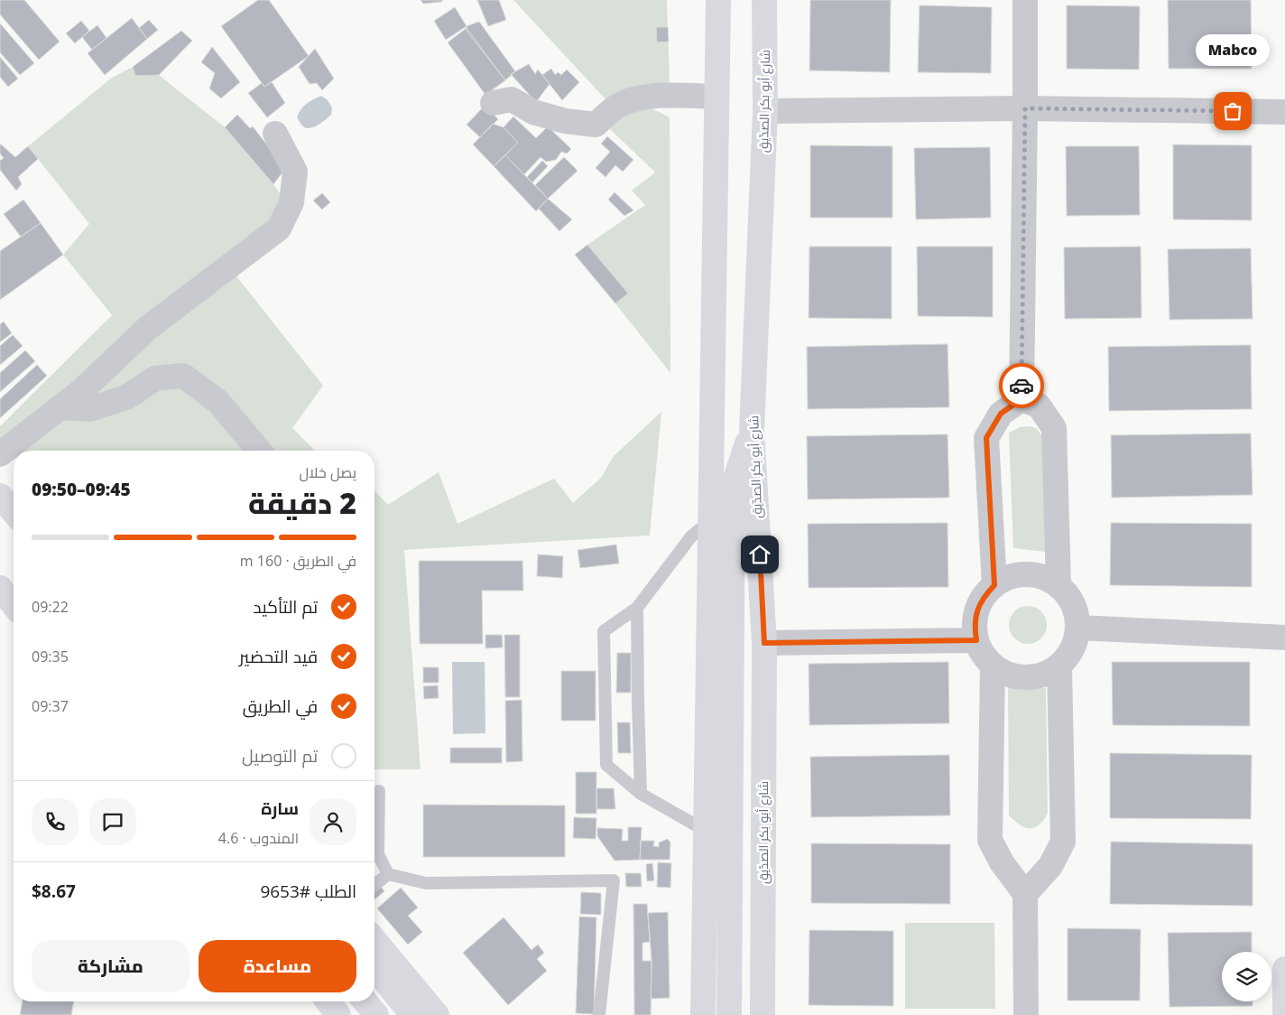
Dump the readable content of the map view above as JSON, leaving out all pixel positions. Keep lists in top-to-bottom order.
{
  "streets": {
    "main road": ["شارع أبو بكر الصدّيق"]
  },
  "places": ["Mabco"],
  "page": {
    "bubble": "Mabco",
    "heading": ["2 دقيقة", "يصل خلال", "09:45–09:50"],
    "panel": [
      "سارة",
      "المندوب · 4.6",
      "الطلب #9653",
      "$8.67"
    ],
    "bar": "في الطريق · 160 m",
    "list": [
      ["تم التأكيد", "09:22"],
      ["قيد التحضير", "09:35"],
      ["في الطريق", "09:37"],
      "تم التوصيل"
    ],
    "buttons": ["مساعدة", "مشاركة"]
  }
}
